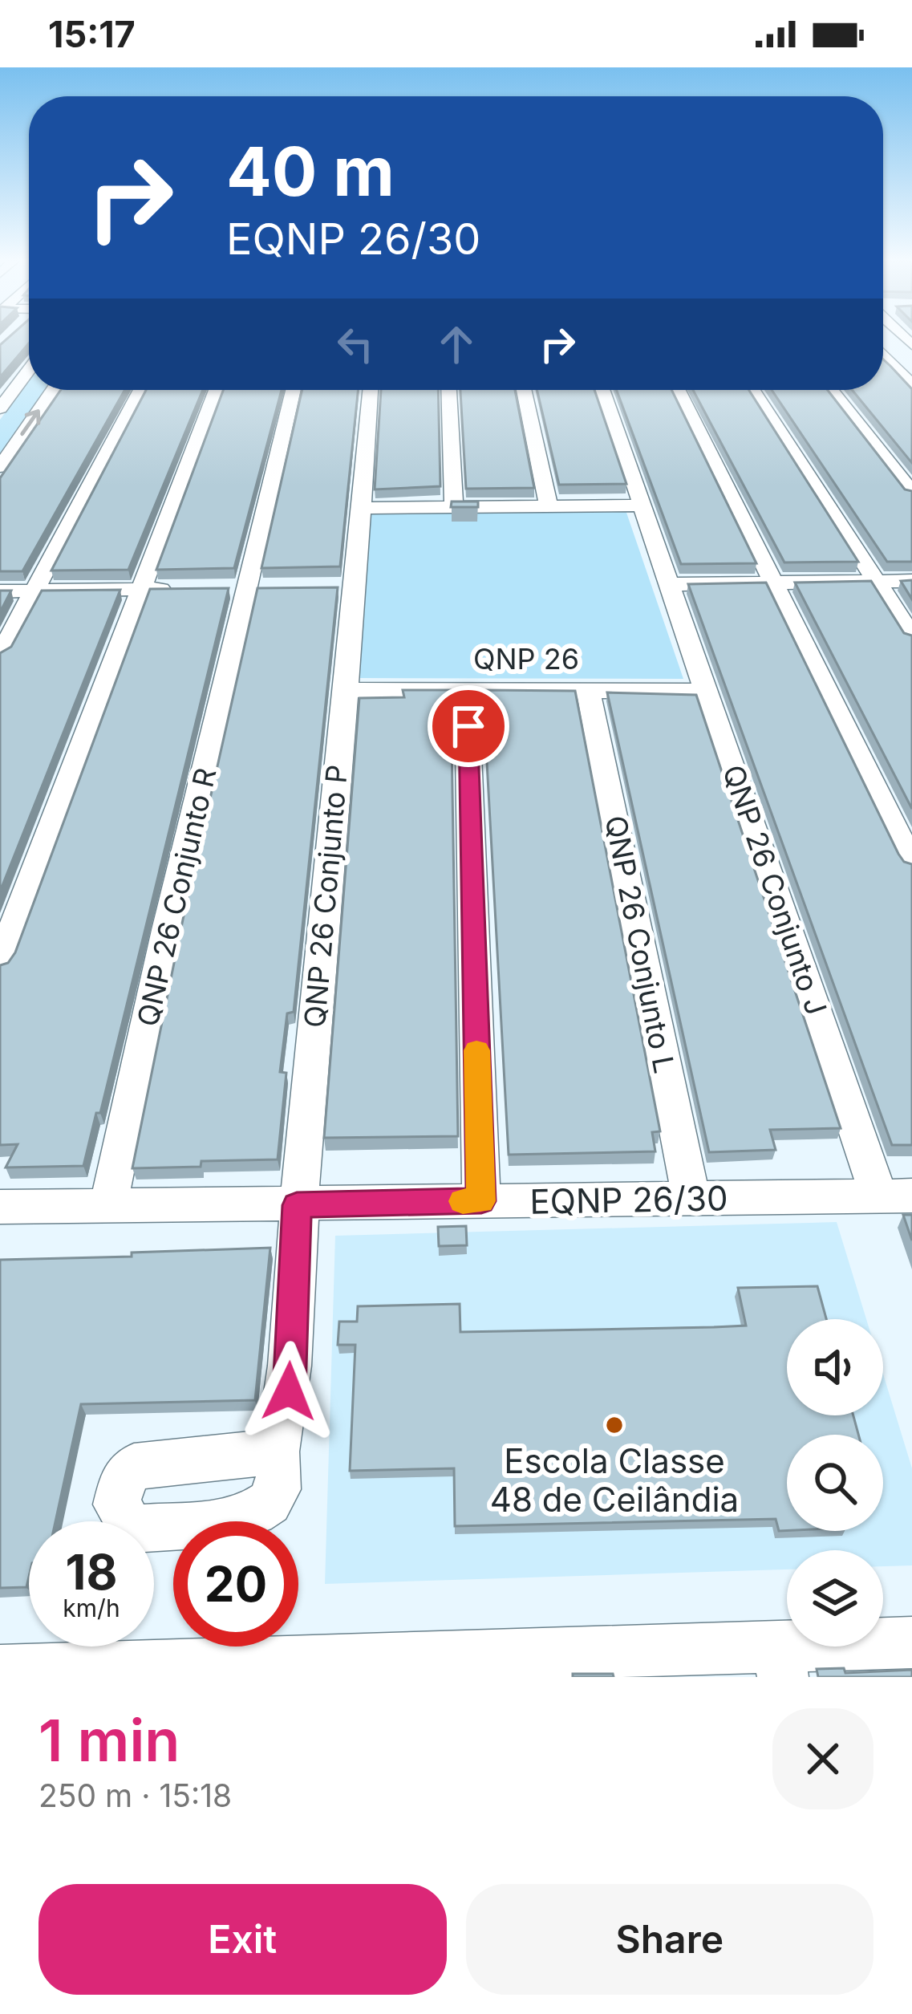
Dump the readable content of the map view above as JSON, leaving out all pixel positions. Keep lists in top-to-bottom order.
{
  "streets": {
    "street": [
      "QNP 26",
      "QNP 26 Conjunto J",
      "QNP 26 Conjunto P",
      "QNP 26 Conjunto R",
      "QNP 26 Conjunto L",
      "EQNP 26/30"
    ]
  },
  "crossings": [
    ["QNP 26", "QNP 26 Conjunto J"],
    ["QNP 26", "QNP 26 Conjunto P"],
    ["QNP 26", "QNP 26 Conjunto L"],
    ["QNP 26 Conjunto J", "EQNP 26/30"],
    ["QNP 26 Conjunto P", "EQNP 26/30"],
    ["QNP 26 Conjunto R", "EQNP 26/30"],
    ["QNP 26 Conjunto L", "EQNP 26/30"]
  ],
  "places": ["Escola Classe 48 de Ceilândia"],
  "page": {
    "status": "15:17",
    "turn": ["40 m", "EQNP 26/30"],
    "speed": "18 km/h",
    "limit": "20",
    "heading": ["1 min", "250 m · 15:18"],
    "buttons": ["Exit", "Share"]
  }
}
